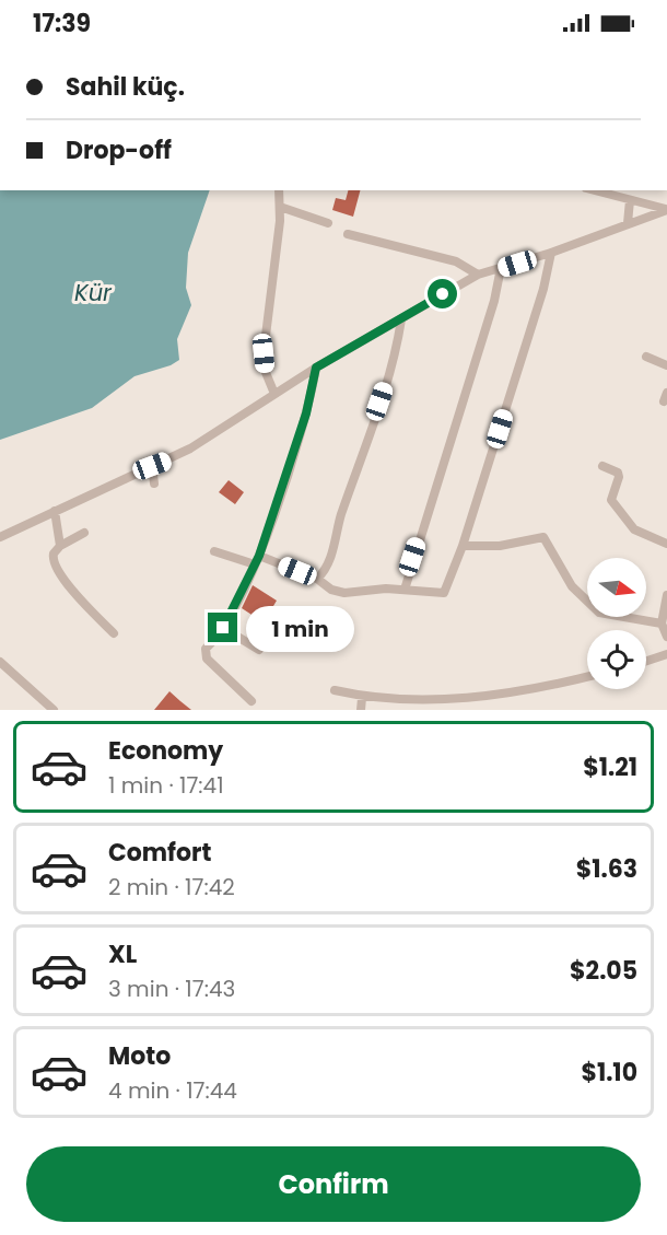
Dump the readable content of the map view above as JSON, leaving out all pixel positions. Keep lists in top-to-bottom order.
{
  "water": ["Kür"],
  "north": "right",
  "page": {
    "status": "17:39",
    "banner": ["Sahil küç.", "Drop-off"],
    "bubble": "1 min",
    "list": [
      {
        "name": "Economy",
        "note": "1 min · 17:41",
        "value": "$1.21"
      },
      {
        "name": "Comfort",
        "note": "2 min · 17:42",
        "value": "$1.63"
      },
      {
        "name": "XL",
        "note": "3 min · 17:43",
        "value": "$2.05"
      },
      {
        "name": "Moto",
        "note": "4 min · 17:44",
        "value": "$1.10"
      }
    ],
    "buttons": "Confirm"
  }
}
